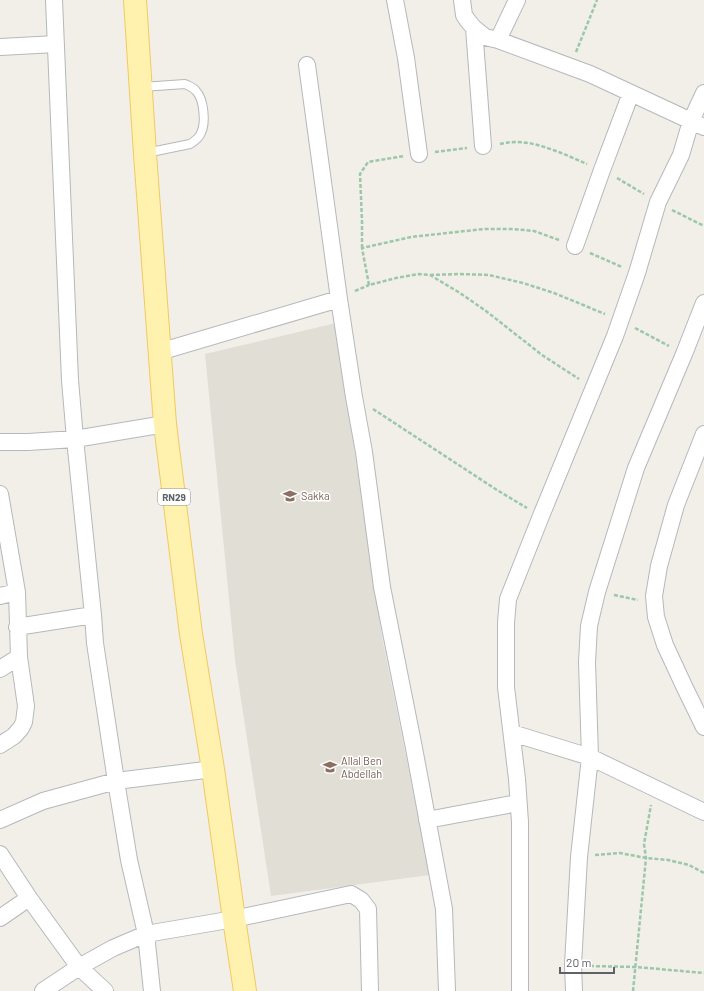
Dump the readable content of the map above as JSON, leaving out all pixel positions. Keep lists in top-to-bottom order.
{
  "streets": {
    "main road": ["RN29"]
  },
  "places": {
    "school or university": ["Sakka", "Allal Ben Abdellah"]
  },
  "scale_bar": "20 m"
}
